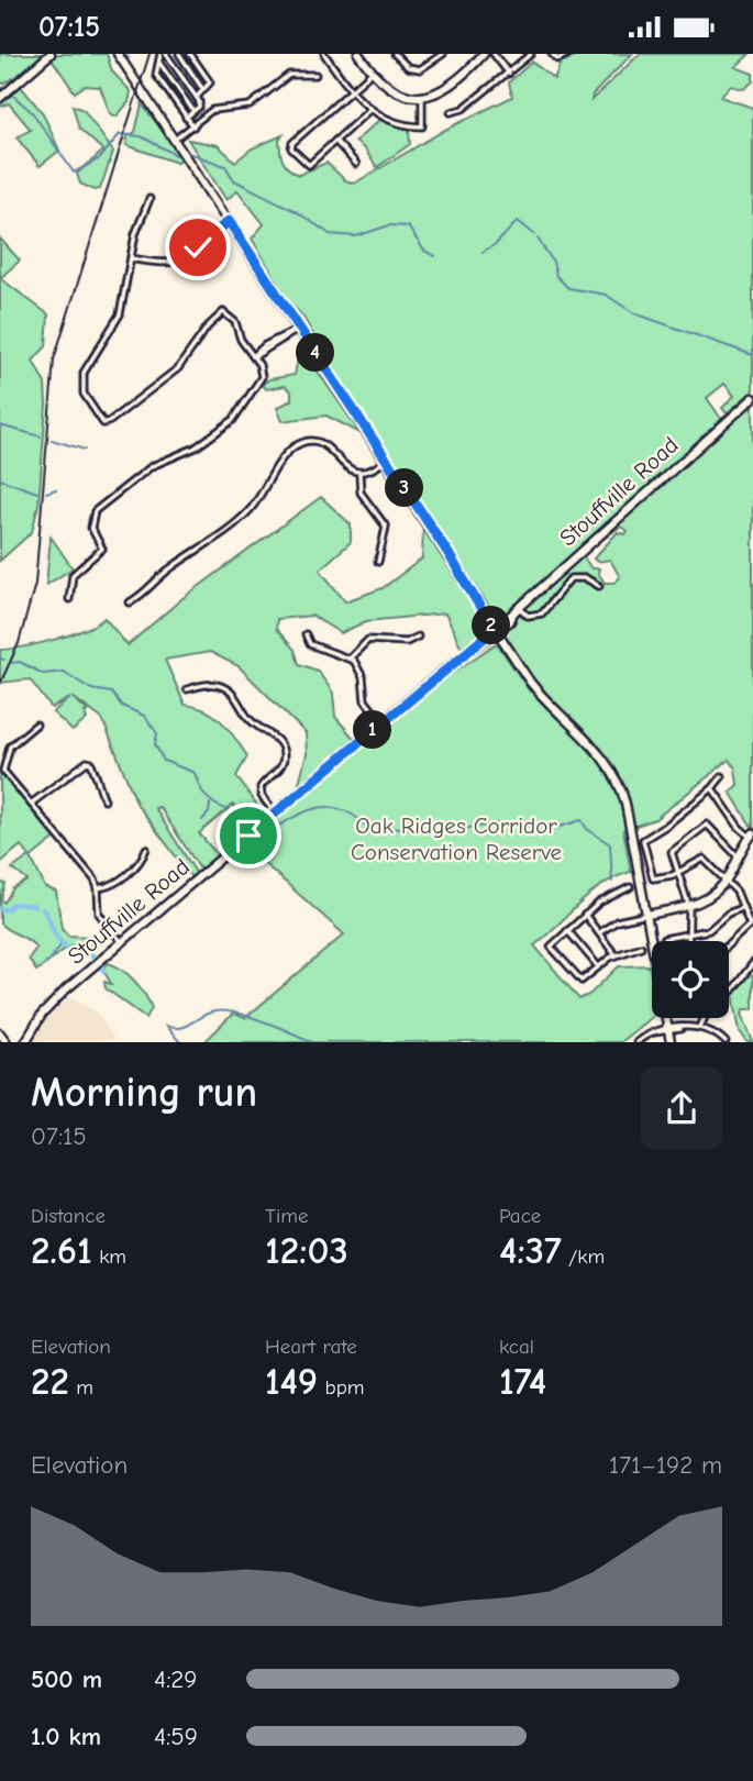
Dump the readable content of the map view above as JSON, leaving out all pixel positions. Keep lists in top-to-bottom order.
{
  "streets": {
    "main road": ["Stouffville Road"]
  },
  "parks": ["Oak Ridges Corridor Conservation Reserve"],
  "page": {
    "status": "07:15",
    "pins": [
      "4",
      "3",
      "2",
      "1"
    ],
    "heading": ["Morning run", "07:15"],
    "stats": [
      ["Distance", "2.61 km"],
      ["Time", "12:03"],
      ["Pace", "4:37 /km"],
      ["Elevation", "22 m"],
      ["Heart rate", "149 bpm"],
      ["kcal", "174"]
    ],
    "chart": ["Elevation", "171–192 m"],
    "list": [
      {
        "name": "500 m",
        "note": "4:29"
      },
      {
        "name": "1.0 km",
        "note": "4:59"
      }
    ]
  }
}
